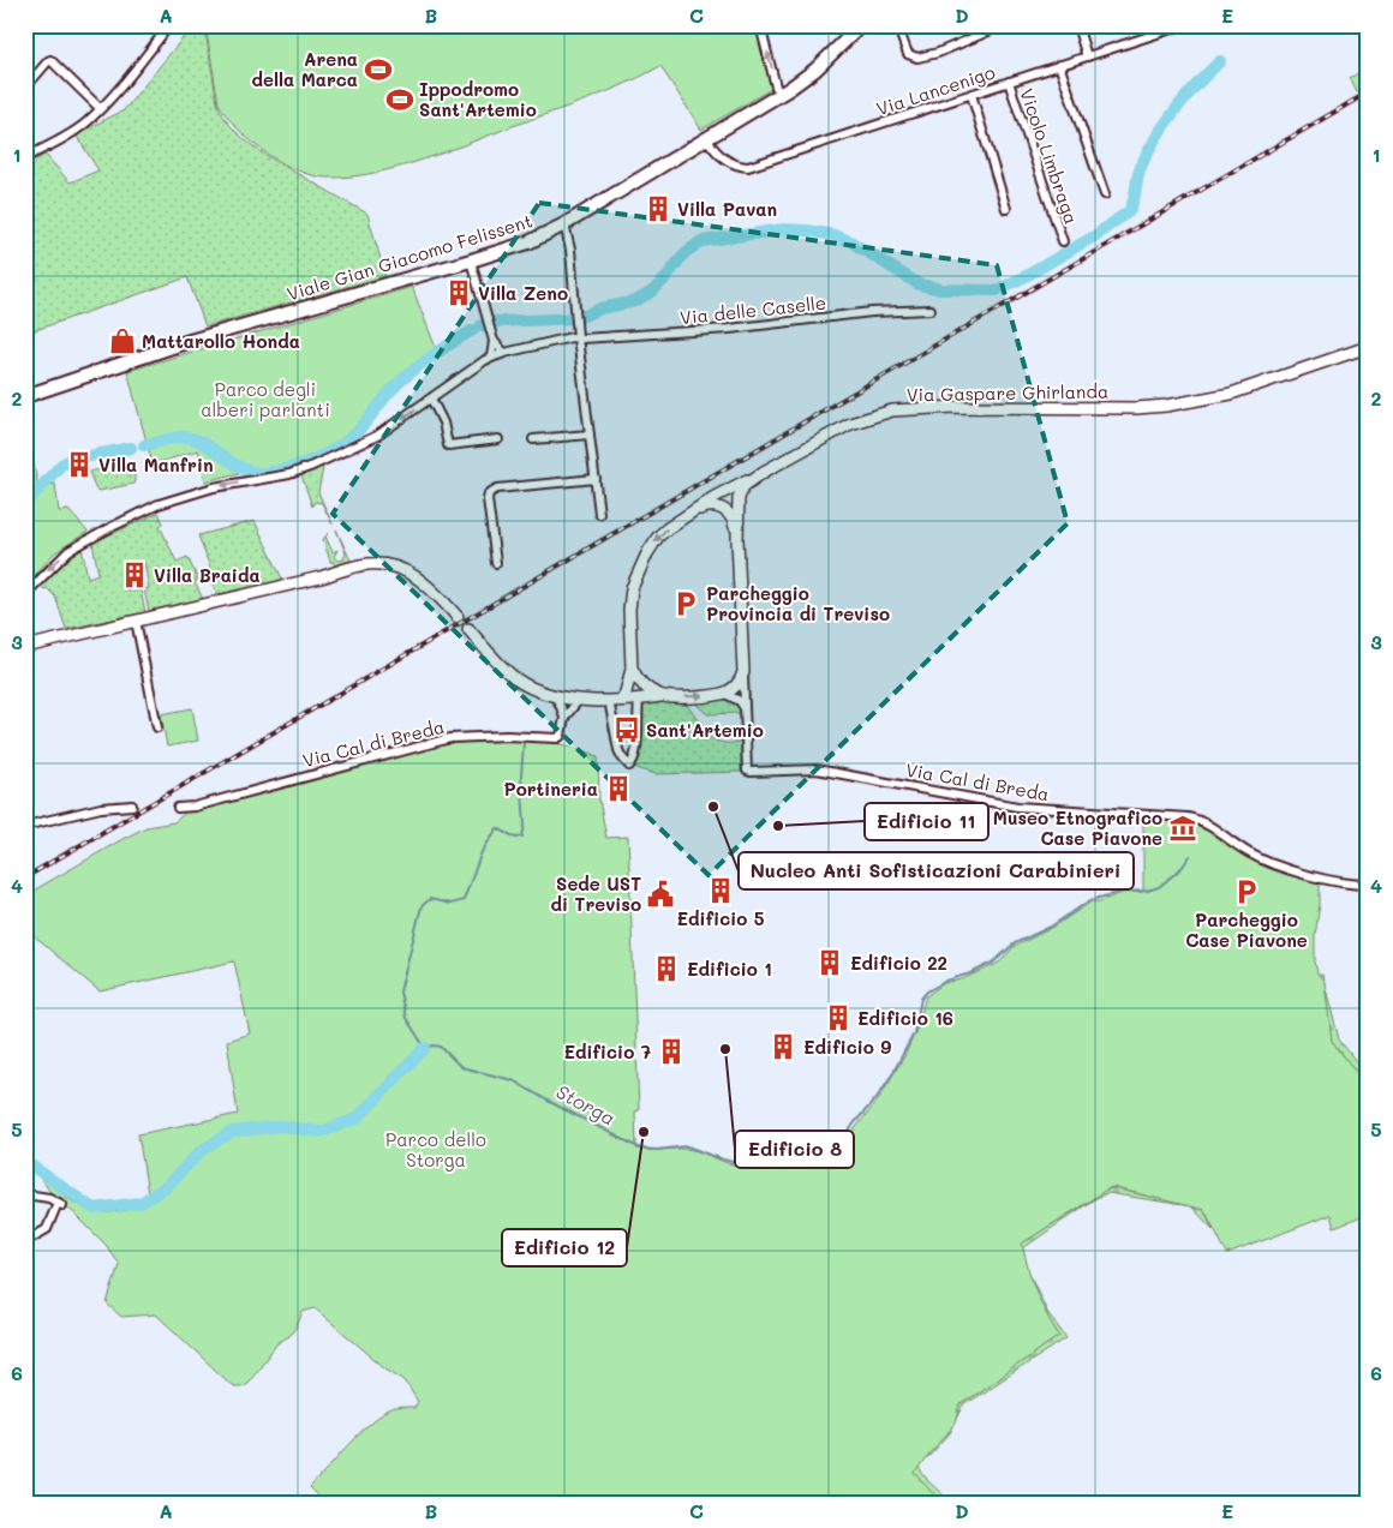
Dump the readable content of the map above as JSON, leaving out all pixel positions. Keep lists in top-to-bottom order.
{
  "streets": {
    "main road": ["Viale Gian Giacomo Felissent"],
    "street": [
      "Via Lancenigo",
      "Vicolo Limbraga",
      "Via delle Caselle",
      "Via Gaspare Ghirlanda",
      "Via Cal di Breda"
    ]
  },
  "crossings": [
    ["Via Lancenigo", "Vicolo Limbraga"],
    ["Via Lancenigo", "Viale Gian Giacomo Felissent"],
    ["Via Gaspare Ghirlanda", "Via Cal di Breda"]
  ],
  "one_way": ["Via delle Caselle"],
  "water": ["Storga"],
  "parks": ["Parco degli alberi parlanti", "Parco dello Storga"],
  "places": {
    "sports": ["Arena della Marca", "Ippodromo Sant'Artemio"],
    "building": [
      "Villa Pavan",
      "Villa Zeno",
      "Villa Manfrin",
      "Villa Braida",
      "Portineria",
      "Edificio 5",
      "Edificio 22",
      "Edificio 1",
      "Edificio 16",
      "Edificio 9",
      "Edificio 7"
    ],
    "shop": ["Mattarollo Honda"],
    "parking": ["Parcheggio Provincia di Treviso", "Parcheggio Case Piavone"],
    "bus stop": ["Sant'Artemio"],
    "other": [
      "Nucleo Anti Sofisticazioni Carabinieri",
      "Edificio 11",
      "Edificio 8",
      "Edificio 12"
    ],
    "museum": ["Museo Etnografico Case Piavone"],
    "public building": ["Sede UST di Treviso"]
  },
  "grid": {
    "columns": [
      "A",
      "B",
      "C",
      "D",
      "E"
    ],
    "rows": [
      "1",
      "2",
      "3",
      "4",
      "5",
      "6"
    ]
  }
}
